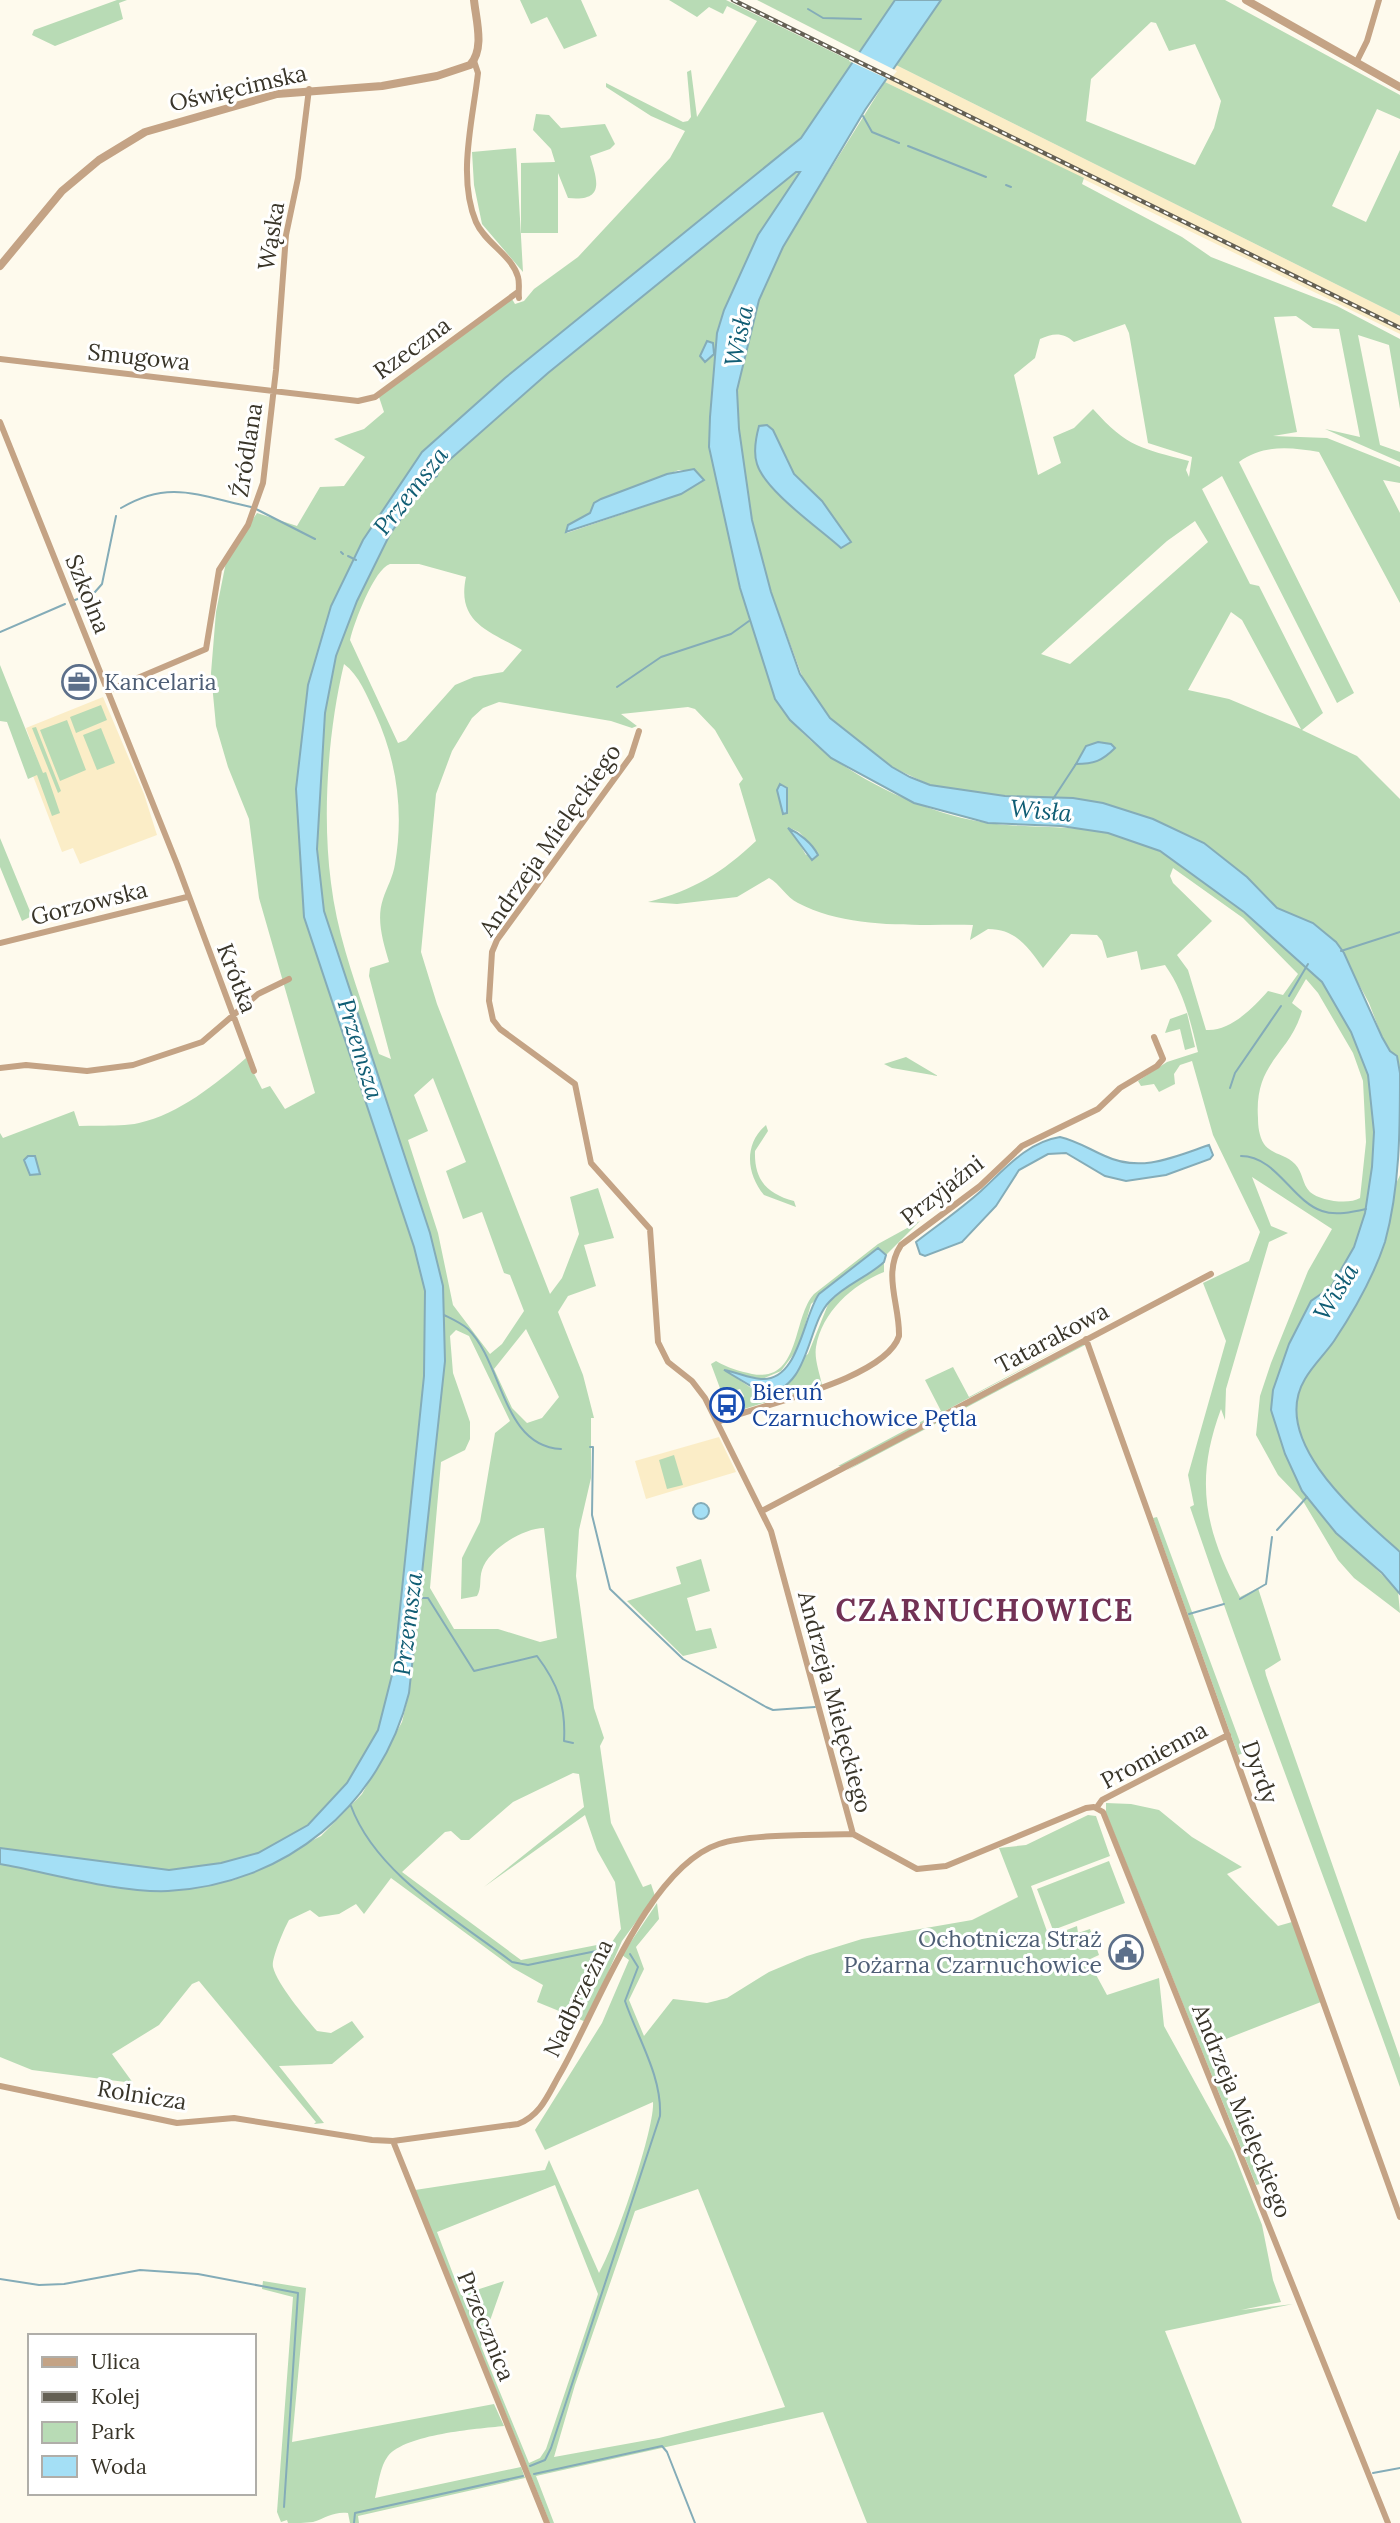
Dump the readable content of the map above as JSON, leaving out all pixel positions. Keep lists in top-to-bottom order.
{
  "streets": {
    "street": [
      "Oświęcimska",
      "Wąska",
      "Rzeczna",
      "Smugowa",
      "Źródlana",
      "Szkolna",
      "Andrzeja Mielęckiego",
      "Gorzowska",
      "Krótka",
      "Przyjaźni",
      "Tatarakowa",
      "Promienna",
      "Dyrdy",
      "Nadbrzeżna",
      "Rolnicza",
      "Przecznica"
    ]
  },
  "crossings": [
    ["Oświęcimska", "Wąska"],
    ["Oświęcimska", "Rzeczna"],
    ["Wąska", "Rzeczna"],
    ["Wąska", "Smugowa"],
    ["Wąska", "Źródlana"],
    ["Rzeczna", "Smugowa"],
    ["Rzeczna", "Źródlana"],
    ["Smugowa", "Źródlana"],
    ["Źródlana", "Szkolna"],
    ["Szkolna", "Gorzowska"],
    ["Szkolna", "Krótka"],
    ["Andrzeja Mielęckiego", "Przyjaźni"],
    ["Andrzeja Mielęckiego", "Tatarakowa"],
    ["Andrzeja Mielęckiego", "Promienna"],
    ["Andrzeja Mielęckiego", "Nadbrzeżna"],
    ["Gorzowska", "Krótka"],
    ["Tatarakowa", "Dyrdy"],
    ["Promienna", "Dyrdy"],
    ["Nadbrzeżna", "Rolnicza"],
    ["Nadbrzeżna", "Przecznica"]
  ],
  "districts": ["CZARNUCHOWICE"],
  "water": ["Wisła", "Przemsza"],
  "places": {
    "office": ["Kancelaria"],
    "bus stop": ["Bieruń Czarnuchowice Pętla"],
    "public building": ["Ochotnicza Straż Pożarna Czarnuchowice"]
  },
  "legend": [
    "Ulica",
    "Kolej",
    "Park",
    "Woda"
  ]
}
